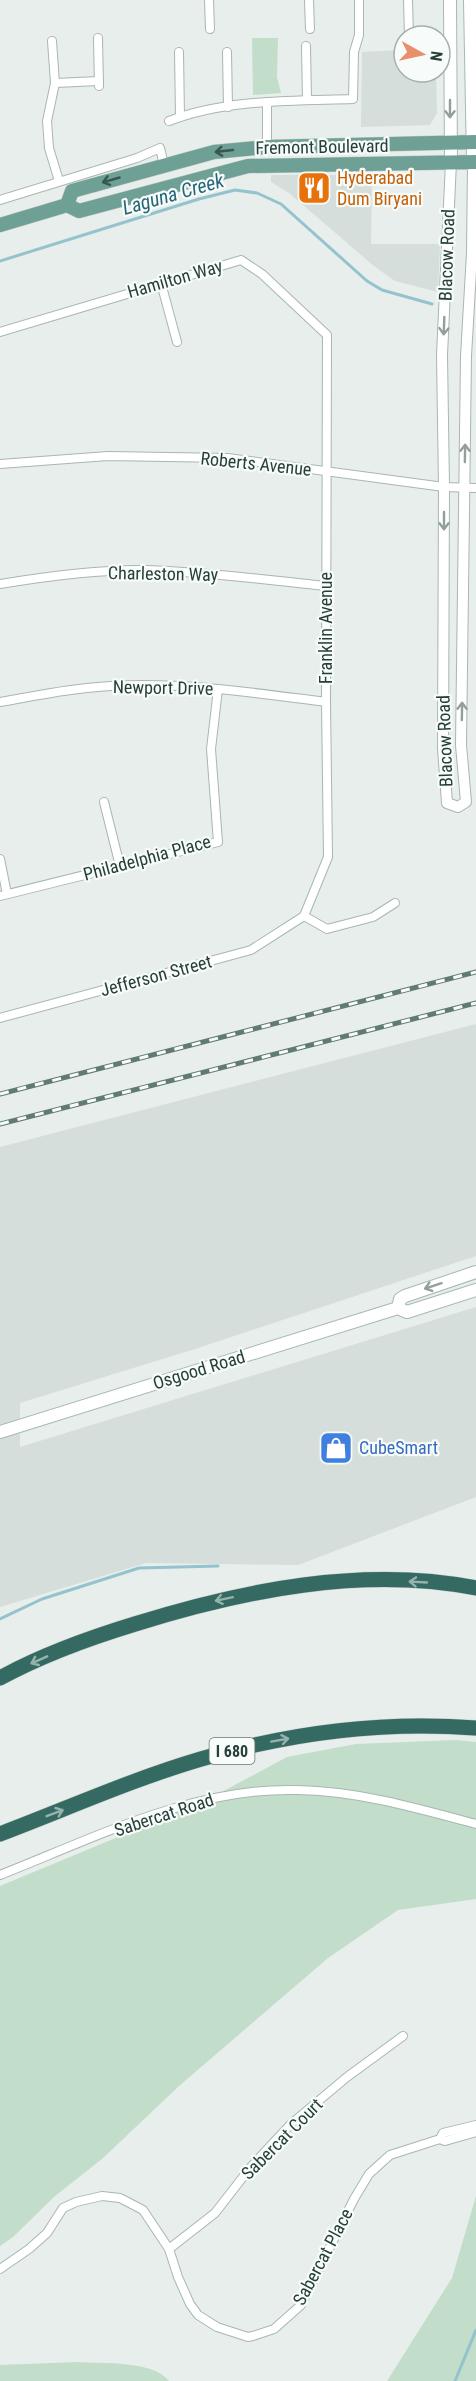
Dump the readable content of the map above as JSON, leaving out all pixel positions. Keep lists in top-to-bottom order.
{
  "streets": {
    "highway": ["I 680"],
    "main road": ["Fremont Boulevard", "Blacow Road", "Osgood Road"],
    "street": [
      "Hamilton Way",
      "Roberts Avenue",
      "Charleston Way",
      "Franklin Avenue",
      "Newport Drive",
      "Philadelphia Place",
      "Jefferson Street",
      "Sabercat Road",
      "Sabercat Court",
      "Sabercat Place"
    ]
  },
  "crossings": [
    ["Fremont Boulevard", "Blacow Road"],
    ["Blacow Road", "Roberts Avenue"],
    ["Hamilton Way", "Franklin Avenue"],
    ["Roberts Avenue", "Franklin Avenue"],
    ["Charleston Way", "Franklin Avenue"],
    ["Franklin Avenue", "Newport Drive"],
    ["Franklin Avenue", "Jefferson Street"],
    ["Newport Drive", "Philadelphia Place"],
    ["Sabercat Court", "Sabercat Place"]
  ],
  "water": ["Laguna Creek"],
  "places": {
    "restaurant": ["Hyderabad Dum Biryani"],
    "shop": ["CubeSmart"]
  },
  "north": "right"
}
